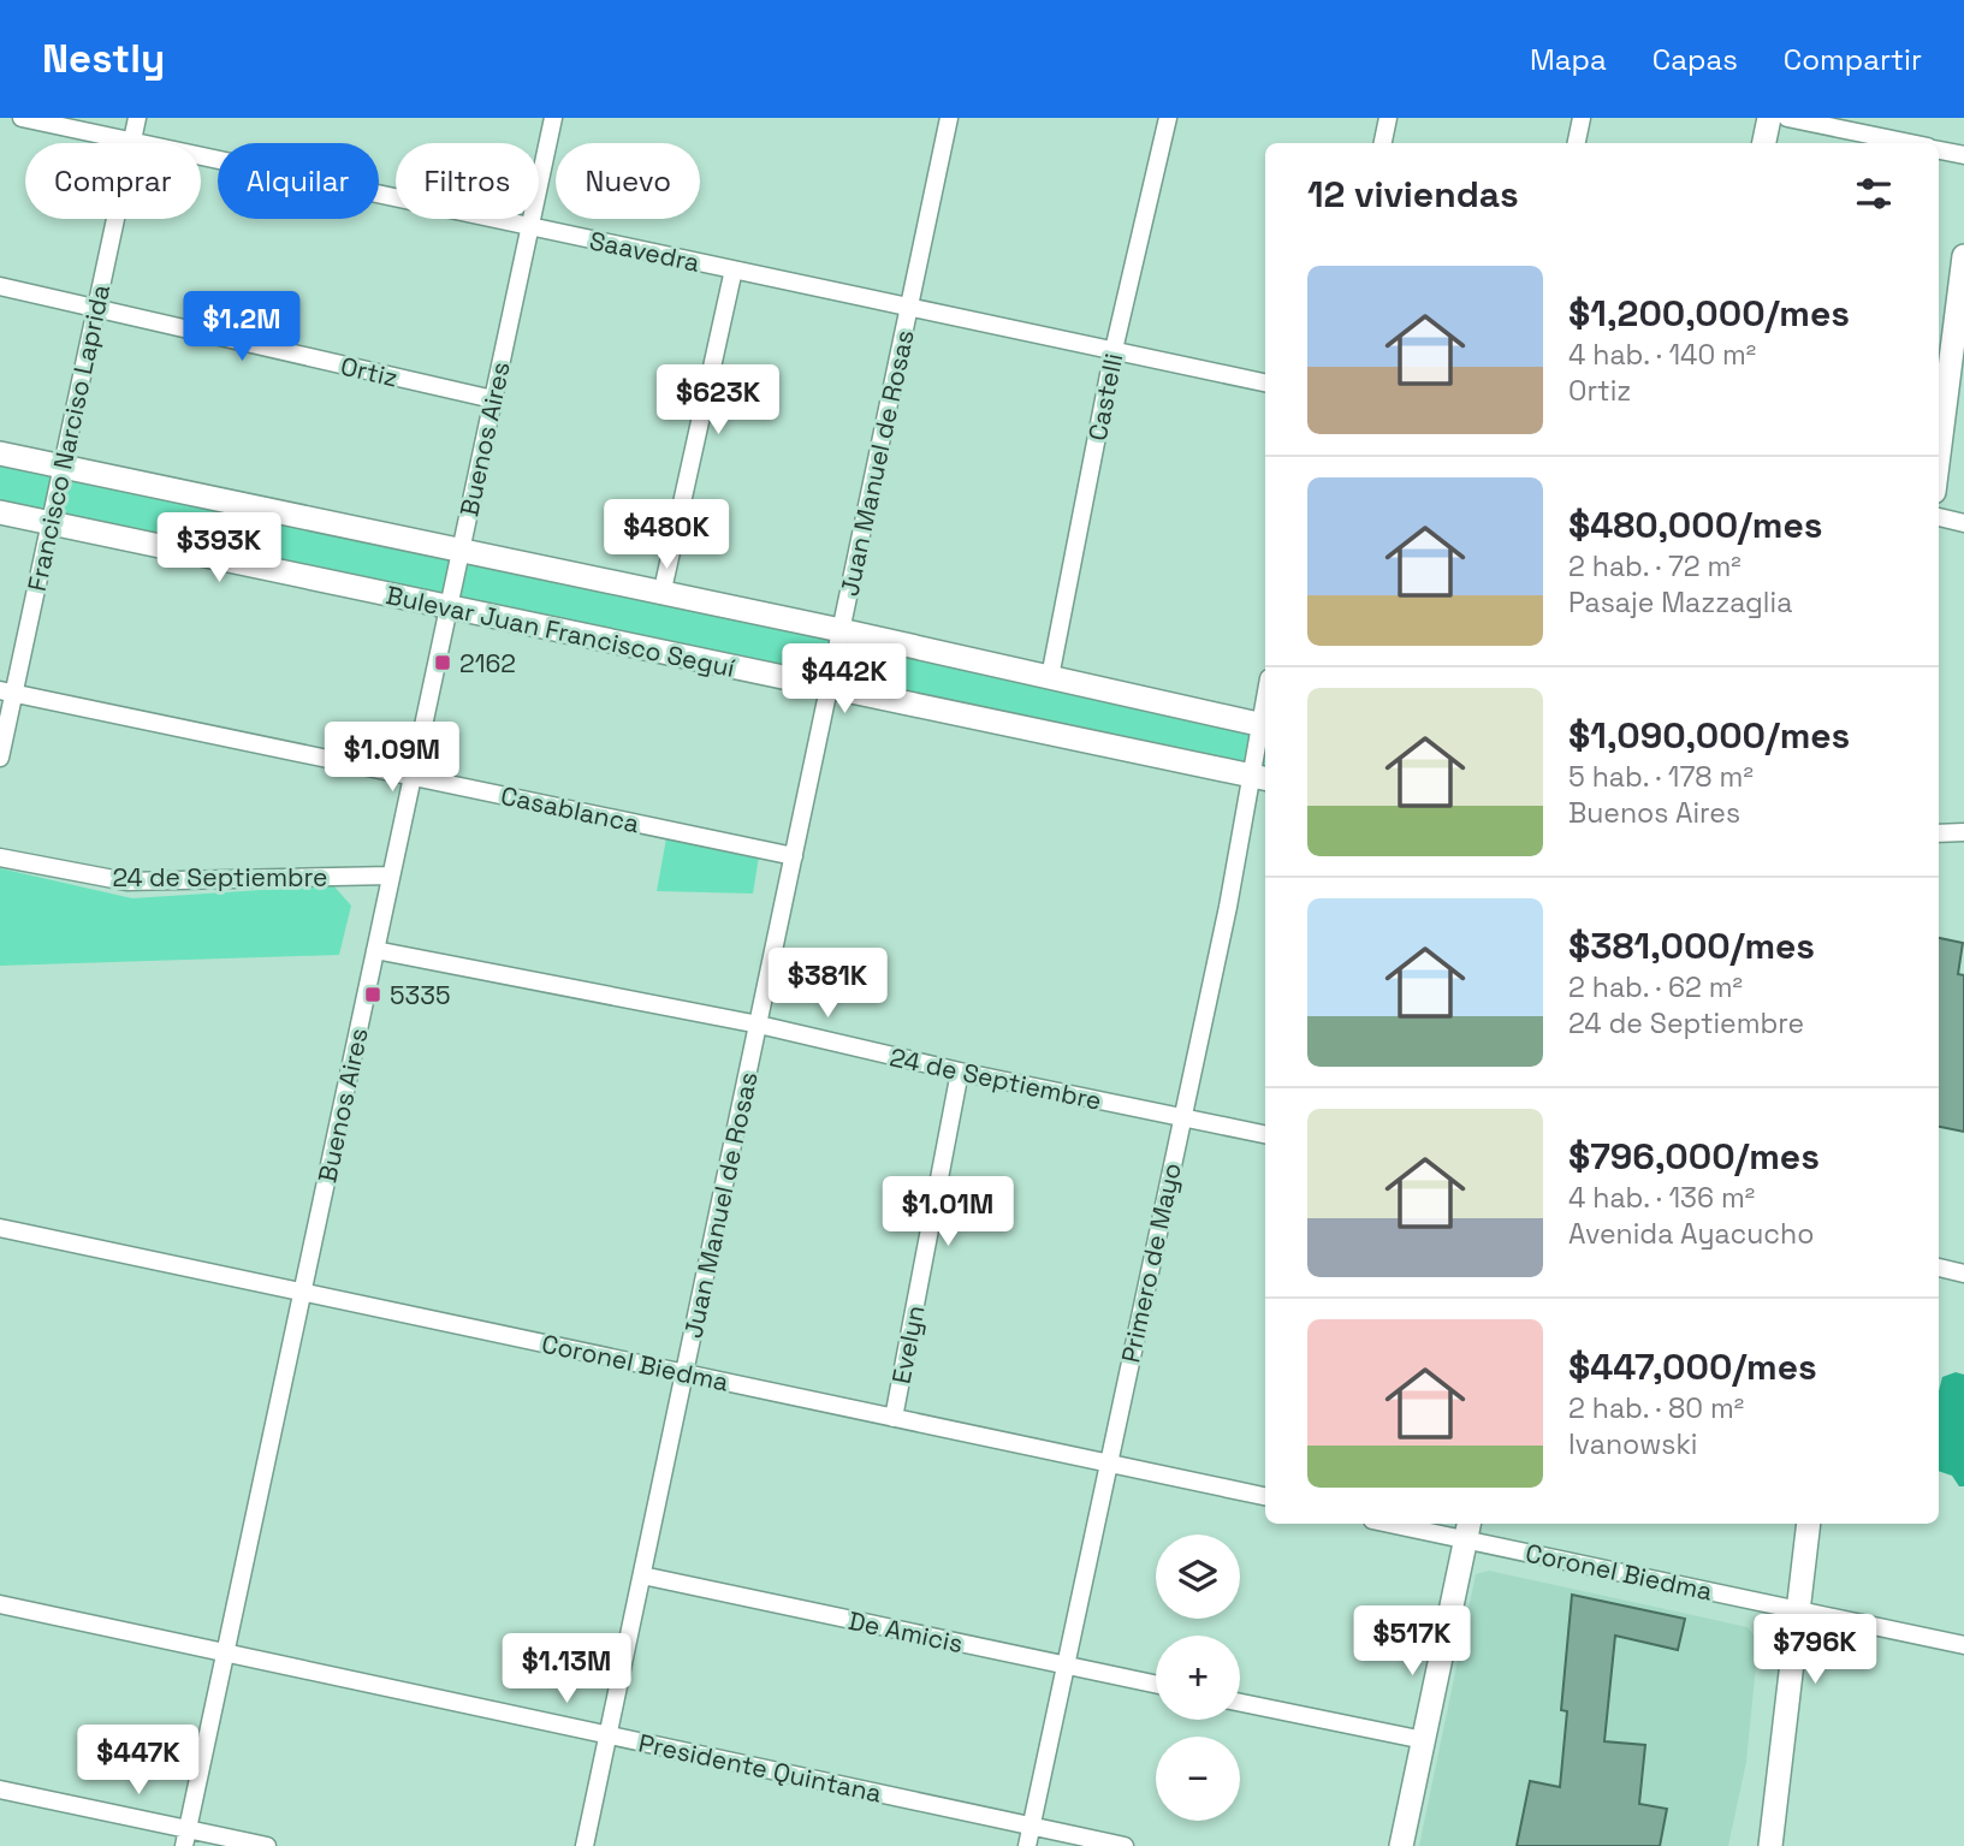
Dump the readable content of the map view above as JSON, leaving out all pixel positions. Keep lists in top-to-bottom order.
{
  "streets": {
    "main road": ["Bulevar Juan Francisco Seguí"],
    "street": [
      "Saavedra",
      "Ortiz",
      "Castelli",
      "Francisco Narciso Laprida",
      "Buenos Aires",
      "Juan Manuel de Rosas",
      "Casablanca",
      "24 de Septiembre",
      "Primero de Mayo",
      "Evelyn",
      "Coronel Biedma",
      "De Amicis",
      "Presidente Quintana"
    ]
  },
  "crossings": [
    ["Saavedra", "Castelli"],
    ["Saavedra", "Francisco Narciso Laprida"],
    ["Saavedra", "Buenos Aires"],
    ["Saavedra", "Juan Manuel de Rosas"],
    ["Ortiz", "Francisco Narciso Laprida"],
    ["Ortiz", "Buenos Aires"],
    ["Francisco Narciso Laprida", "Bulevar Juan Francisco Seguí"],
    ["Francisco Narciso Laprida", "Casablanca"],
    ["Buenos Aires", "Bulevar Juan Francisco Seguí"],
    ["Buenos Aires", "Casablanca"],
    ["Buenos Aires", "24 de Septiembre"],
    ["Buenos Aires", "Coronel Biedma"],
    ["Buenos Aires", "Presidente Quintana"],
    ["Juan Manuel de Rosas", "Bulevar Juan Francisco Seguí"],
    ["Juan Manuel de Rosas", "Casablanca"],
    ["Juan Manuel de Rosas", "24 de Septiembre"],
    ["Juan Manuel de Rosas", "Coronel Biedma"],
    ["Juan Manuel de Rosas", "De Amicis"],
    ["Juan Manuel de Rosas", "Presidente Quintana"],
    ["Bulevar Juan Francisco Seguí", "Primero de Mayo"],
    ["24 de Septiembre", "Primero de Mayo"],
    ["24 de Septiembre", "Evelyn"],
    ["Primero de Mayo", "Coronel Biedma"],
    ["Primero de Mayo", "De Amicis"],
    ["Primero de Mayo", "Presidente Quintana"],
    ["Evelyn", "Coronel Biedma"]
  ],
  "places": {
    "transit": ["2162", "5335"]
  },
  "page": {
    "header": "Nestly",
    "nav": ["Mapa", "Capas", "Compartir"],
    "chip": [
      "Comprar",
      "Alquilar",
      "Filtros",
      "Nuevo"
    ],
    "heading": "12 viviendas",
    "list": [
      {
        "name": "$1,200,000/mes",
        "note": "4 hab. · 140 m² · Ortiz"
      },
      {
        "name": "$480,000/mes",
        "note": "2 hab. · 72 m² · Pasaje Mazzaglia"
      },
      {
        "name": "$1,090,000/mes",
        "note": "5 hab. · 178 m² · Buenos Aires"
      },
      {
        "name": "$381,000/mes",
        "note": "2 hab. · 62 m² · 24 de Septiembre"
      },
      {
        "name": "$796,000/mes",
        "note": "4 hab. · 136 m² · Avenida Ayacucho"
      },
      {
        "name": "$447,000/mes",
        "note": "2 hab. · 80 m² · Ivanowski"
      }
    ],
    "price": [
      "$1.2M",
      "$623K",
      "$480K",
      "$393K",
      "$442K",
      "$1.09M",
      "$381K",
      "$1.01M",
      "$517K",
      "$796K",
      "$1.13M",
      "$447K"
    ],
    "map_buttons": ["+", "−"]
  }
}
